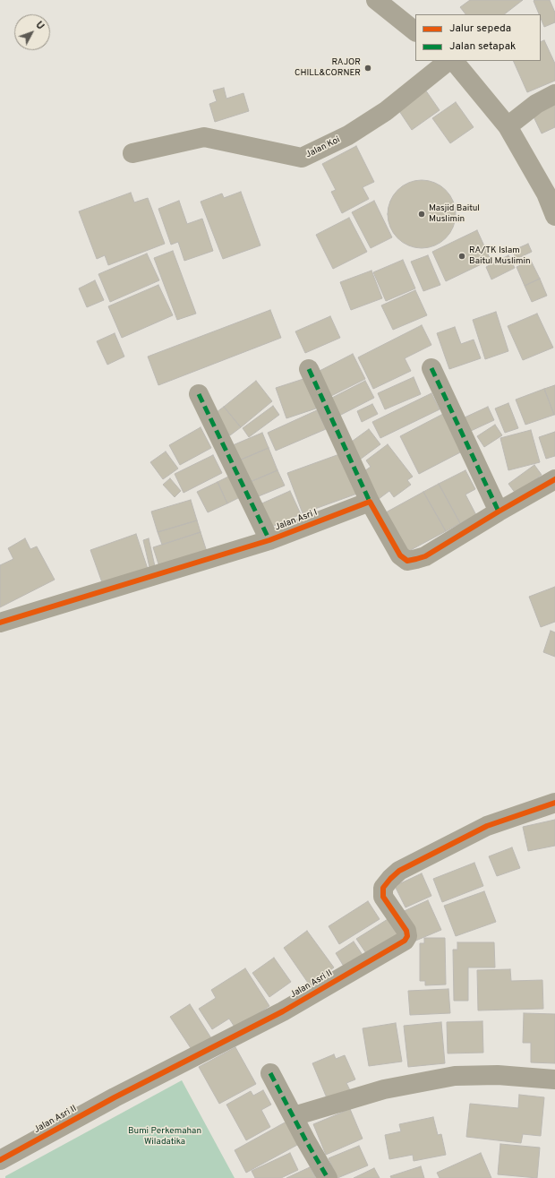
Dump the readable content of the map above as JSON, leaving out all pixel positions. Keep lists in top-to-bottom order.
{
  "streets": {
    "street": ["Jalan Koi", "Jalan Asri I", "Jalan Asri II"]
  },
  "parks": ["Bumi Perkemahan Wiladatika"],
  "places": ["RAJOR CHILL&CORNER", "Masjid Baitul Muslimin", "RA/TK Islam Baitul Muslimin"],
  "legend": ["Jalur sepeda", "Jalan setapak"],
  "north": "top right"
}
